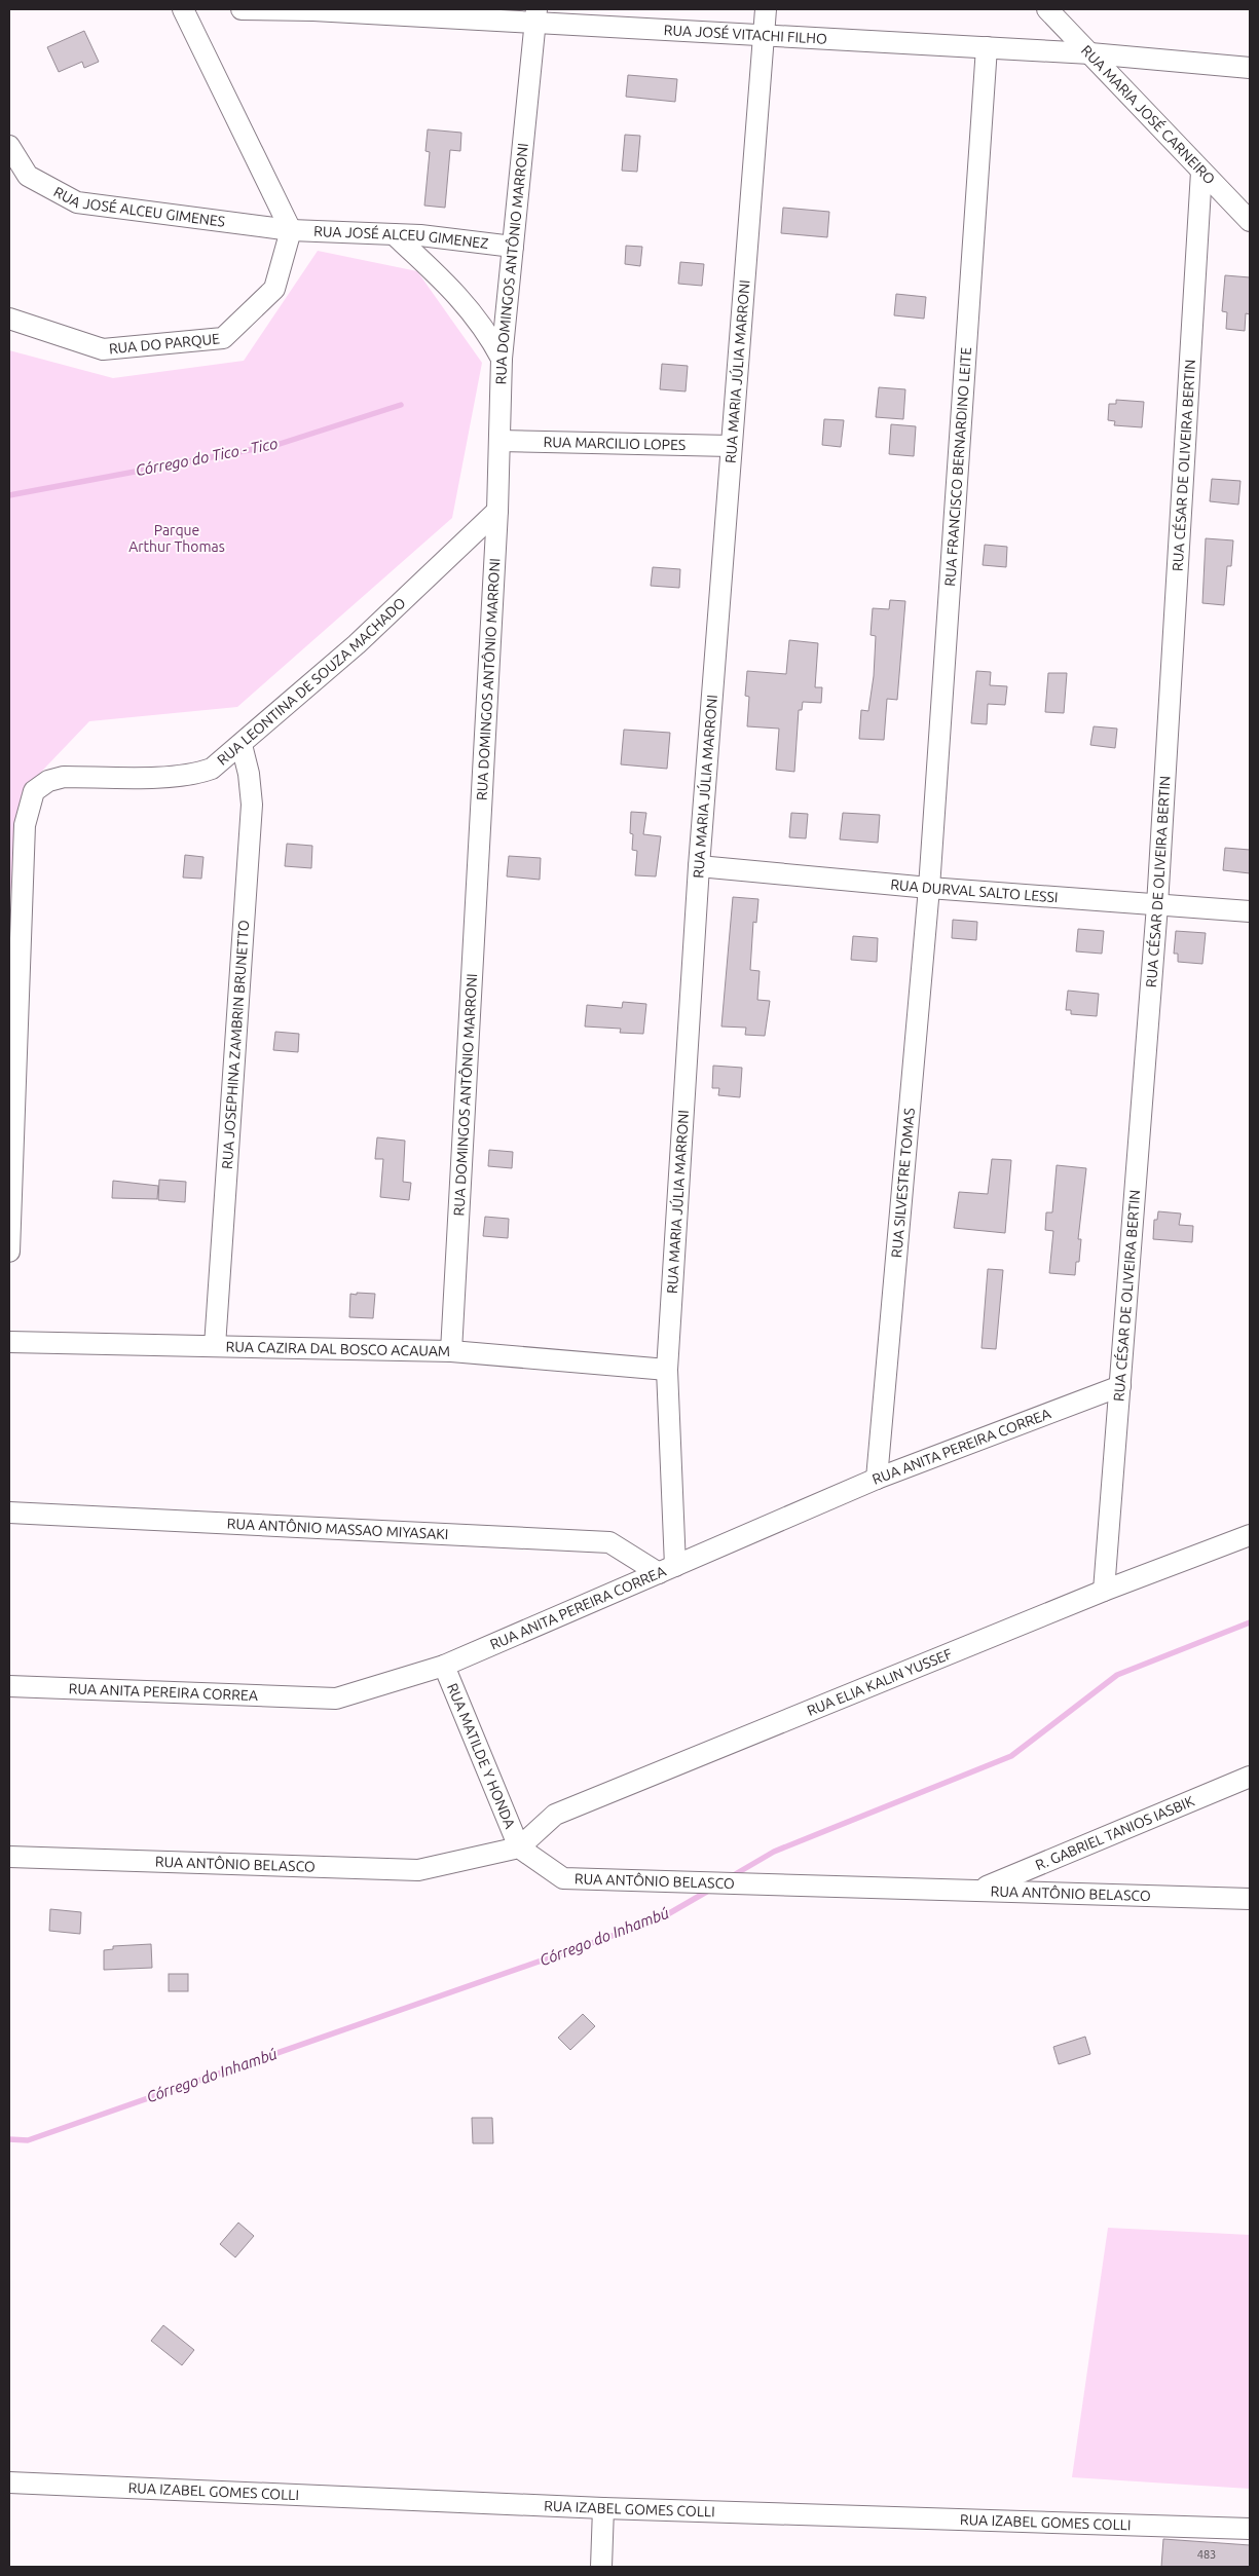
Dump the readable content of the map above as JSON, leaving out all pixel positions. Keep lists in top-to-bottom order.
{
  "streets": {
    "street": [
      "RUA JOSÉ VITACHI FILHO",
      "RUA MARIA JOSÉ CARNEIRO",
      "RUA JOSÉ ALCEU GIMENES",
      "RUA JOSÉ ALCEU GIMENEZ",
      "RUA DOMINGOS ANTÔNIO MARRONI",
      "RUA DO PARQUE",
      "RUA MARIA JÚLIA MARRONI",
      "RUA MARCILIO LOPES",
      "RUA CÉSAR DE OLIVEIRA BERTIN",
      "RUA FRANCISCO BERNARDINO LEITE",
      "RUA LEONTINA DE SOUZA MACHADO",
      "RUA DURVAL SALTO LESSI",
      "RUA JOSEPHINA ZAMBRIN BRUNETTO",
      "RUA SILVESTRE TOMAS",
      "RUA CAZIRA DAL BOSCO ACAUAM",
      "RUA ANITA PEREIRA CORREA",
      "RUA ANTÔNIO MASSAO MIYASAKI",
      "RUA ELIA KALIN YUSSEF",
      "RUA MATILDE Y HONDA",
      "R. GABRIEL TANIOS IASBIK",
      "RUA ANTÔNIO BELASCO",
      "RUA IZABEL GOMES COLLI"
    ]
  },
  "crossings": [
    ["RUA JOSÉ VITACHI FILHO", "RUA MARIA JOSÉ CARNEIRO"],
    ["RUA JOSÉ VITACHI FILHO", "RUA DOMINGOS ANTÔNIO MARRONI"],
    ["RUA JOSÉ VITACHI FILHO", "RUA MARIA JÚLIA MARRONI"],
    ["RUA JOSÉ VITACHI FILHO", "RUA FRANCISCO BERNARDINO LEITE"],
    ["RUA MARIA JOSÉ CARNEIRO", "RUA CÉSAR DE OLIVEIRA BERTIN"],
    ["RUA JOSÉ ALCEU GIMENES", "RUA JOSÉ ALCEU GIMENEZ"],
    ["RUA JOSÉ ALCEU GIMENES", "RUA DO PARQUE"],
    ["RUA JOSÉ ALCEU GIMENEZ", "RUA DOMINGOS ANTÔNIO MARRONI"],
    ["RUA JOSÉ ALCEU GIMENEZ", "RUA DO PARQUE"],
    ["RUA DOMINGOS ANTÔNIO MARRONI", "RUA MARCILIO LOPES"],
    ["RUA DOMINGOS ANTÔNIO MARRONI", "RUA LEONTINA DE SOUZA MACHADO"],
    ["RUA DOMINGOS ANTÔNIO MARRONI", "RUA CAZIRA DAL BOSCO ACAUAM"],
    ["RUA MARIA JÚLIA MARRONI", "RUA MARCILIO LOPES"],
    ["RUA MARIA JÚLIA MARRONI", "RUA DURVAL SALTO LESSI"],
    ["RUA MARIA JÚLIA MARRONI", "RUA CAZIRA DAL BOSCO ACAUAM"],
    ["RUA MARIA JÚLIA MARRONI", "RUA ANITA PEREIRA CORREA"],
    ["RUA MARIA JÚLIA MARRONI", "RUA ANTÔNIO MASSAO MIYASAKI"],
    ["RUA CÉSAR DE OLIVEIRA BERTIN", "RUA DURVAL SALTO LESSI"],
    ["RUA CÉSAR DE OLIVEIRA BERTIN", "RUA ANITA PEREIRA CORREA"],
    ["RUA CÉSAR DE OLIVEIRA BERTIN", "RUA ELIA KALIN YUSSEF"],
    ["RUA FRANCISCO BERNARDINO LEITE", "RUA DURVAL SALTO LESSI"],
    ["RUA FRANCISCO BERNARDINO LEITE", "RUA SILVESTRE TOMAS"],
    ["RUA LEONTINA DE SOUZA MACHADO", "RUA JOSEPHINA ZAMBRIN BRUNETTO"],
    ["RUA DURVAL SALTO LESSI", "RUA SILVESTRE TOMAS"],
    ["RUA JOSEPHINA ZAMBRIN BRUNETTO", "RUA CAZIRA DAL BOSCO ACAUAM"],
    ["RUA SILVESTRE TOMAS", "RUA ANITA PEREIRA CORREA"],
    ["RUA ANITA PEREIRA CORREA", "RUA ANTÔNIO MASSAO MIYASAKI"],
    ["RUA ANITA PEREIRA CORREA", "RUA MATILDE Y HONDA"],
    ["RUA ELIA KALIN YUSSEF", "RUA MATILDE Y HONDA"],
    ["RUA ELIA KALIN YUSSEF", "RUA ANTÔNIO BELASCO"],
    ["RUA MATILDE Y HONDA", "RUA ANTÔNIO BELASCO"],
    ["R. GABRIEL TANIOS IASBIK", "RUA ANTÔNIO BELASCO"]
  ],
  "water": ["Córrego do Tico - Tico", "Córrego do Inhambú"],
  "parks": ["Parque Arthur Thomas"],
  "house_numbers": ["483"]
}
